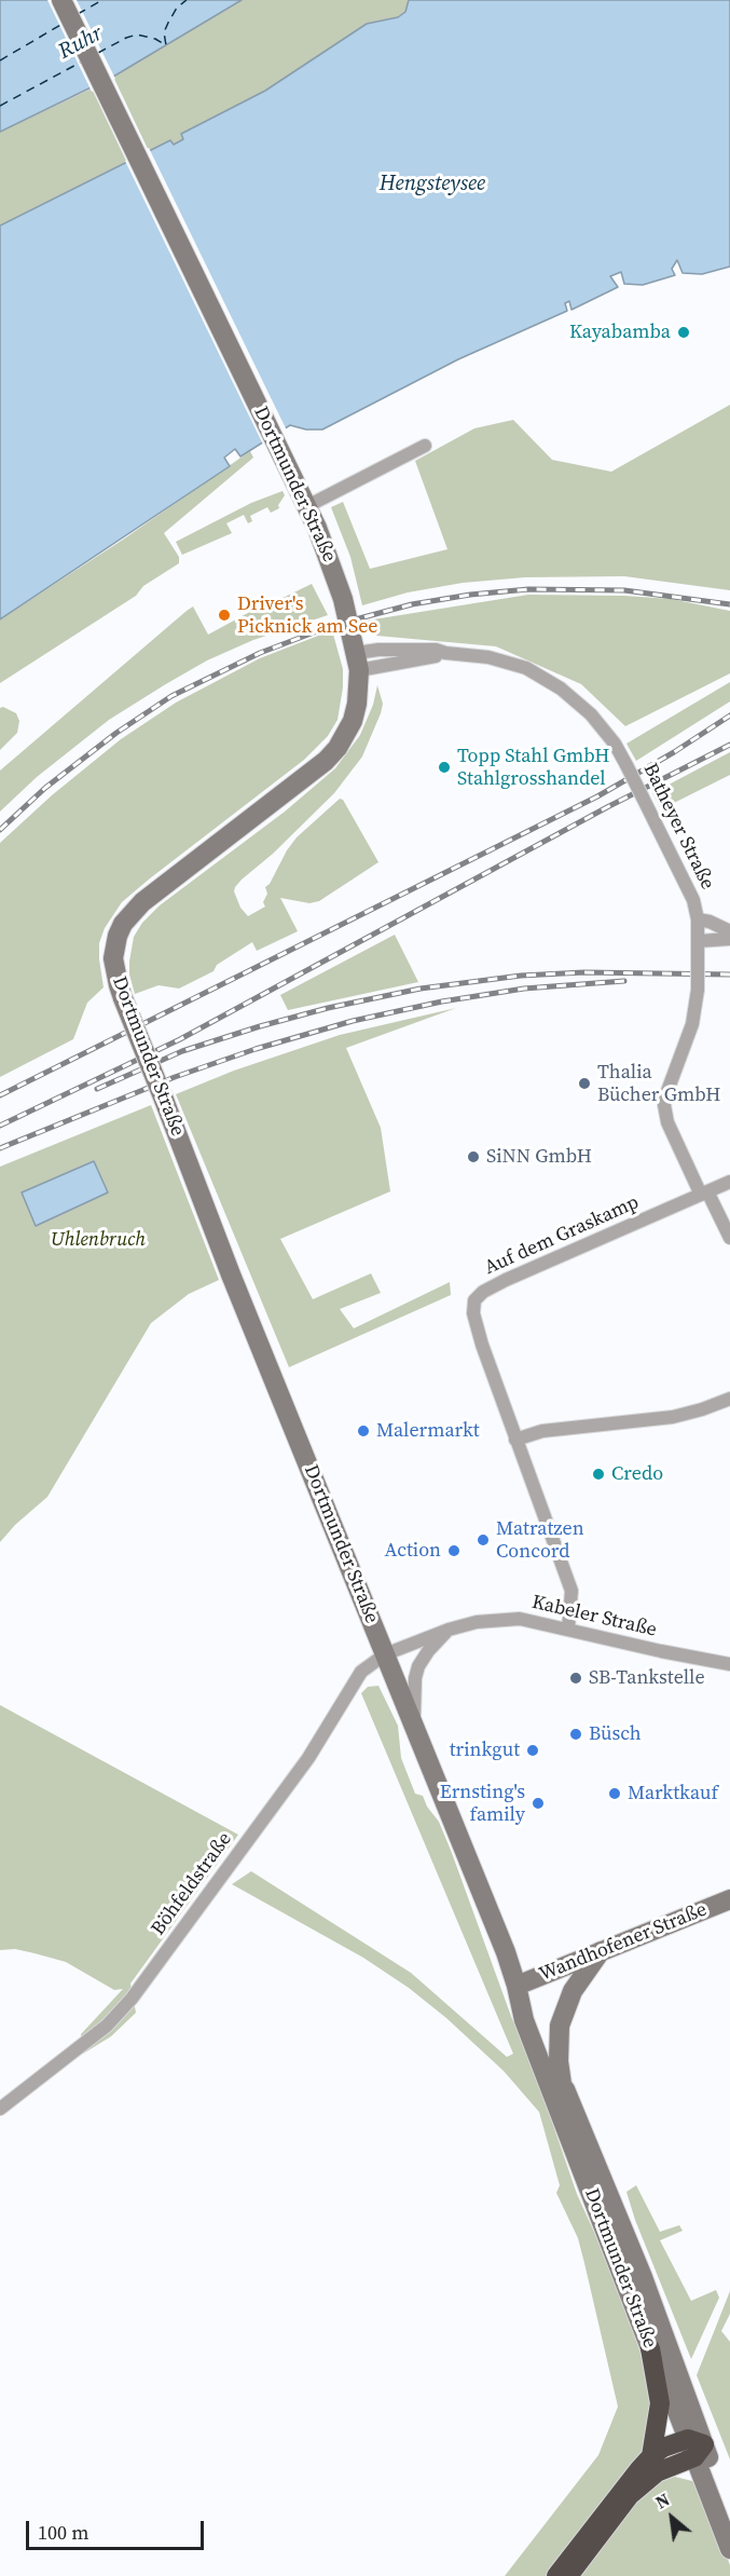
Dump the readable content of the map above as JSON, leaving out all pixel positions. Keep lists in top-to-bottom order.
{
  "streets": {
    "main road": ["Dortmunder Straße", "Wandhofener Straße"],
    "street": [
      "Batheyer Straße",
      "Auf dem Graskamp",
      "Kabeler Straße",
      "Böhfeldstraße"
    ]
  },
  "crossings": [
    ["Dortmunder Straße", "Batheyer Straße"],
    ["Dortmunder Straße", "Kabeler Straße"],
    ["Dortmunder Straße", "Böhfeldstraße"],
    ["Dortmunder Straße", "Wandhofener Straße"],
    ["Batheyer Straße", "Auf dem Graskamp"],
    ["Auf dem Graskamp", "Kabeler Straße"],
    ["Kabeler Straße", "Böhfeldstraße"]
  ],
  "water": ["Ruhr", "Hengsteysee"],
  "parks": ["Uhlenbruch"],
  "places": [
    "Kayabamba",
    "Driver's Picknick am See",
    "Topp Stahl GmbH Stahlgrosshandel",
    "Thalia Bücher GmbH",
    "SiNN GmbH",
    "Malermarkt",
    "Credo",
    "Matratzen Concord",
    "Action",
    "SB-Tankstelle",
    "Büsch",
    "trinkgut",
    "Marktkauf",
    "Ernsting's family"
  ],
  "scale_bar": "100 m",
  "north": "top left"
}
